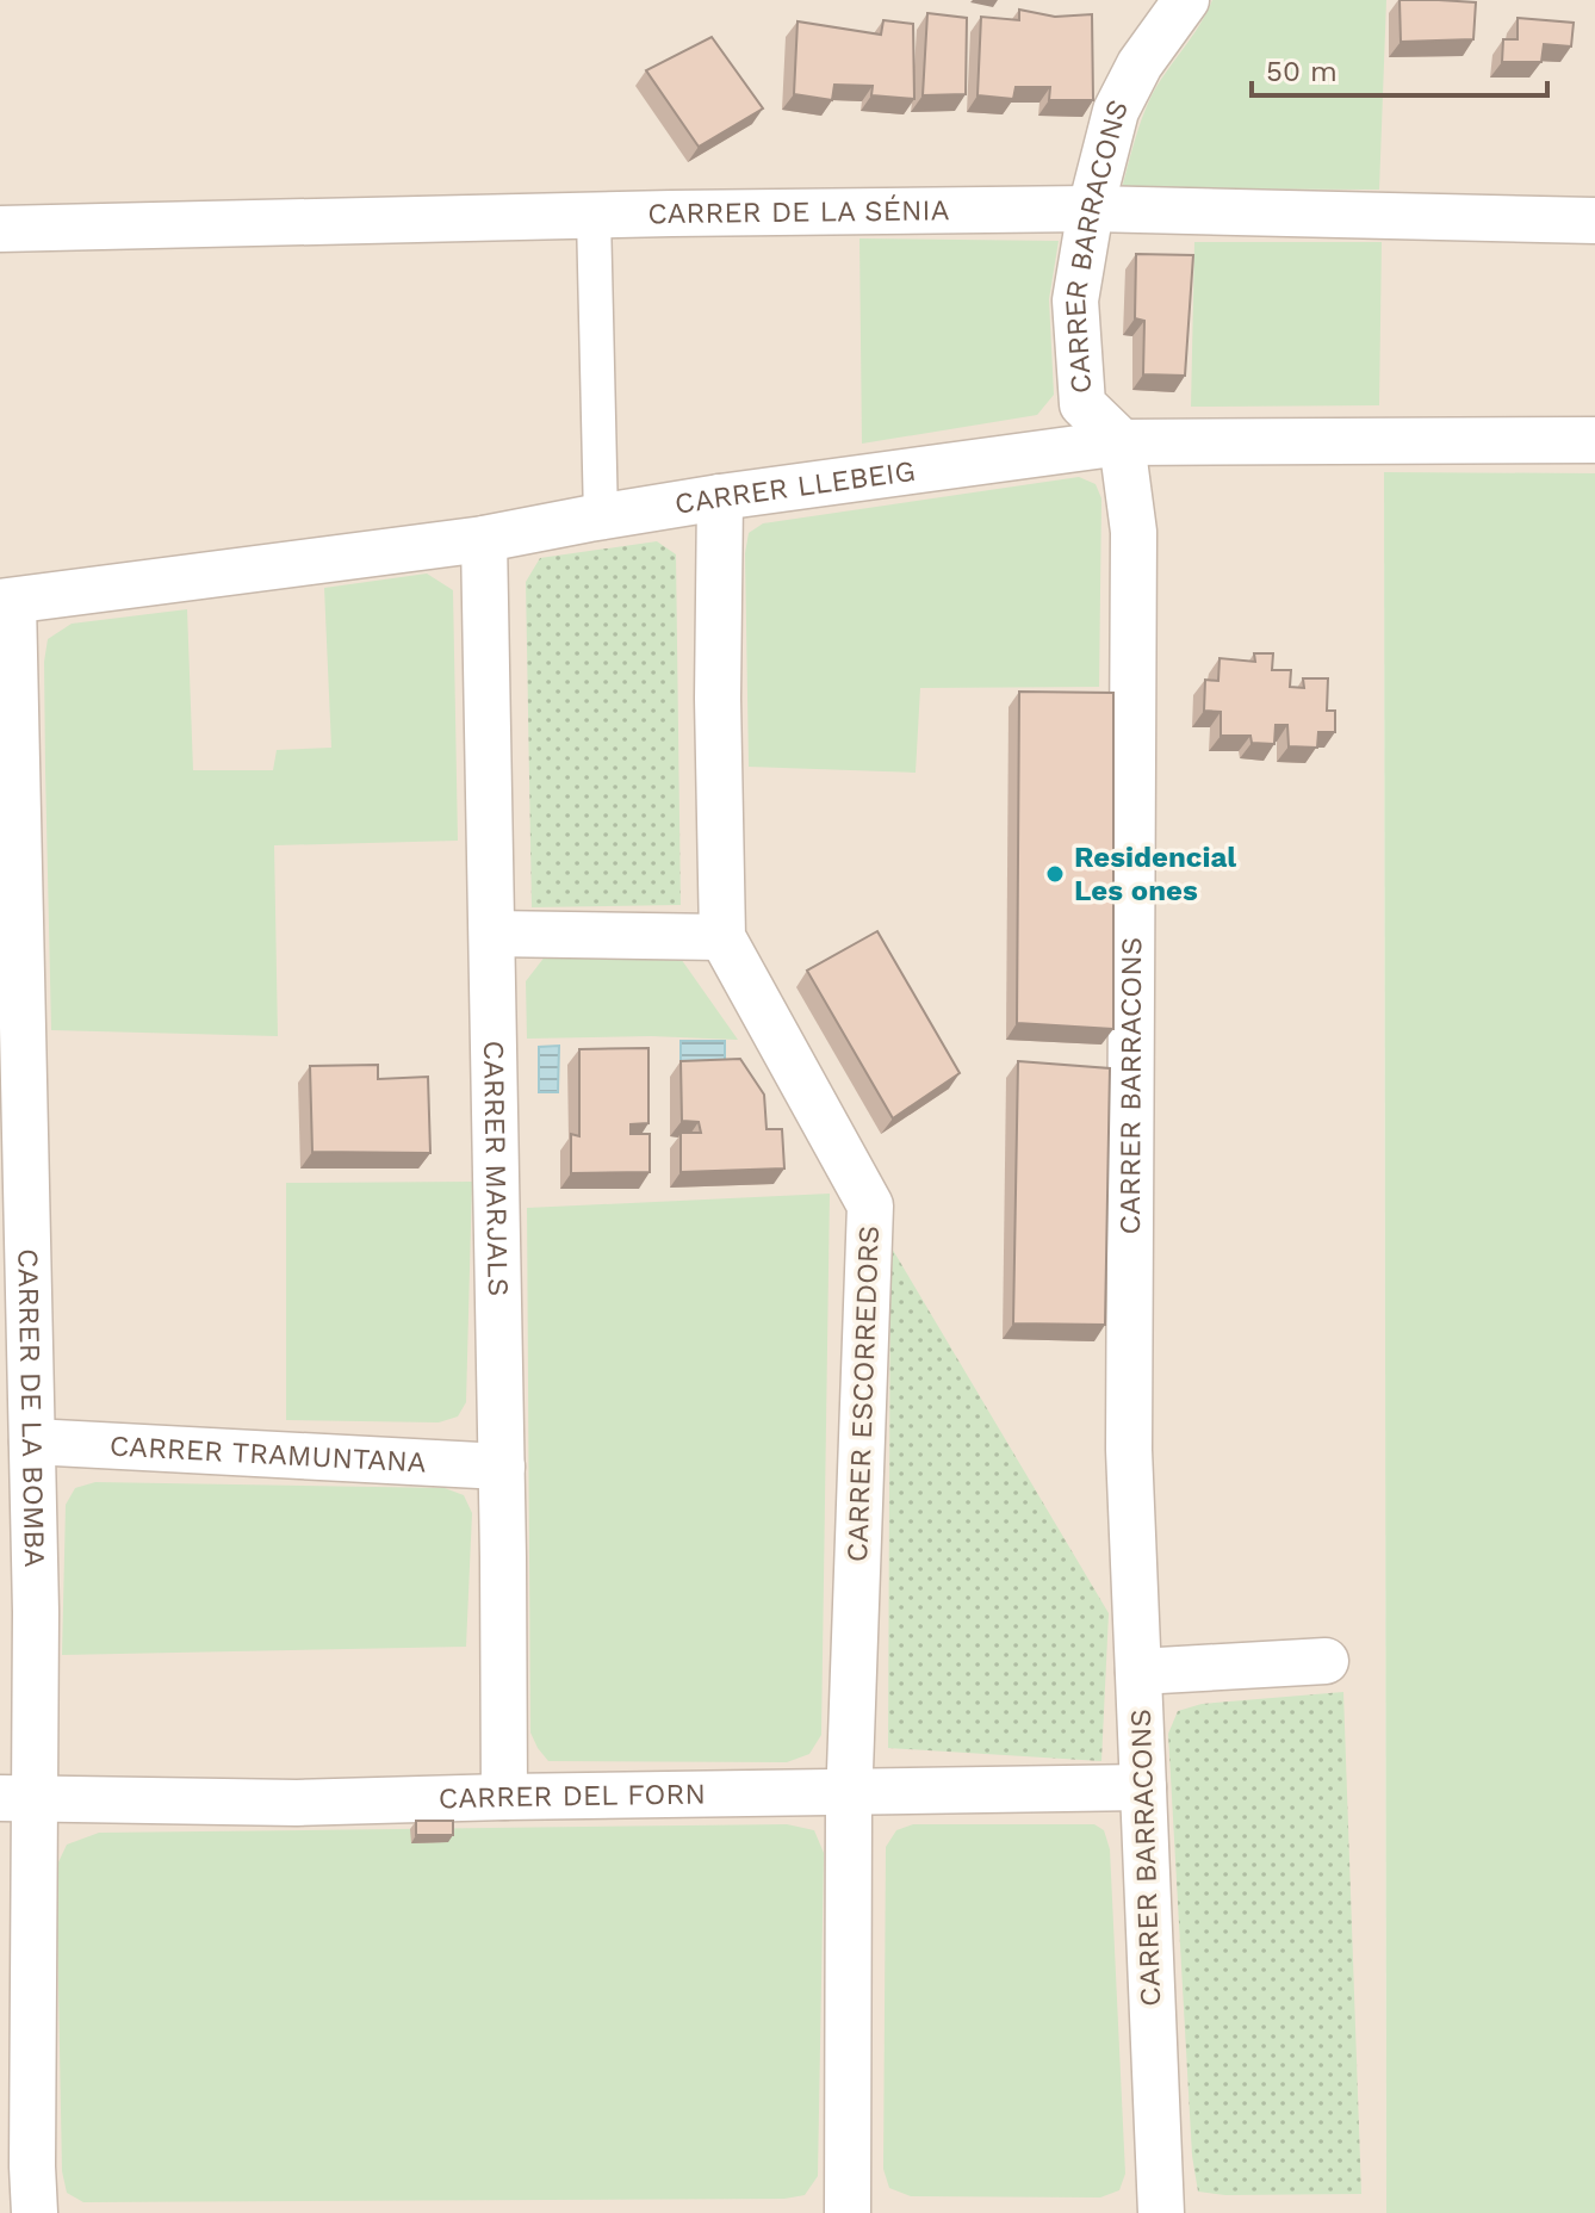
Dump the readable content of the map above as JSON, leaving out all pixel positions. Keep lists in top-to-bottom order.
{
  "streets": {
    "street": [
      "CARRER DE LA SÉNIA",
      "CARRER BARRACONS",
      "CARRER LLEBEIG",
      "CARRER MARJALS",
      "CARRER ESCORREDORS",
      "CARRER DE LA BOMBA",
      "CARRER TRAMUNTANA",
      "CARRER DEL FORN"
    ]
  },
  "crossings": [
    ["CARRER DE LA SÉNIA", "CARRER BARRACONS"],
    ["CARRER BARRACONS", "CARRER LLEBEIG"],
    ["CARRER BARRACONS", "CARRER DEL FORN"],
    ["CARRER LLEBEIG", "CARRER MARJALS"],
    ["CARRER LLEBEIG", "CARRER ESCORREDORS"],
    ["CARRER LLEBEIG", "CARRER DE LA BOMBA"],
    ["CARRER MARJALS", "CARRER TRAMUNTANA"],
    ["CARRER MARJALS", "CARRER DEL FORN"],
    ["CARRER ESCORREDORS", "CARRER DEL FORN"],
    ["CARRER DE LA BOMBA", "CARRER TRAMUNTANA"],
    ["CARRER DE LA BOMBA", "CARRER DEL FORN"]
  ],
  "places": ["Residencial Les ones"],
  "scale_bar": "50 m"
}
